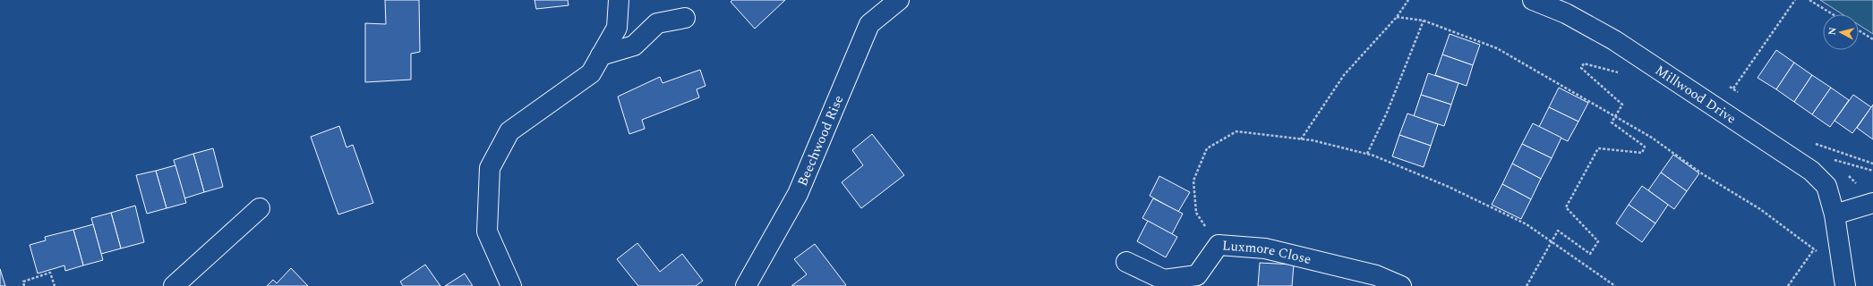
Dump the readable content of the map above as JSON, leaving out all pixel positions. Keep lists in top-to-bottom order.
{
  "streets": {
    "street": ["Millwood Drive", "Beechwood Rise", "Luxmore Close"]
  },
  "north": "left"
}
